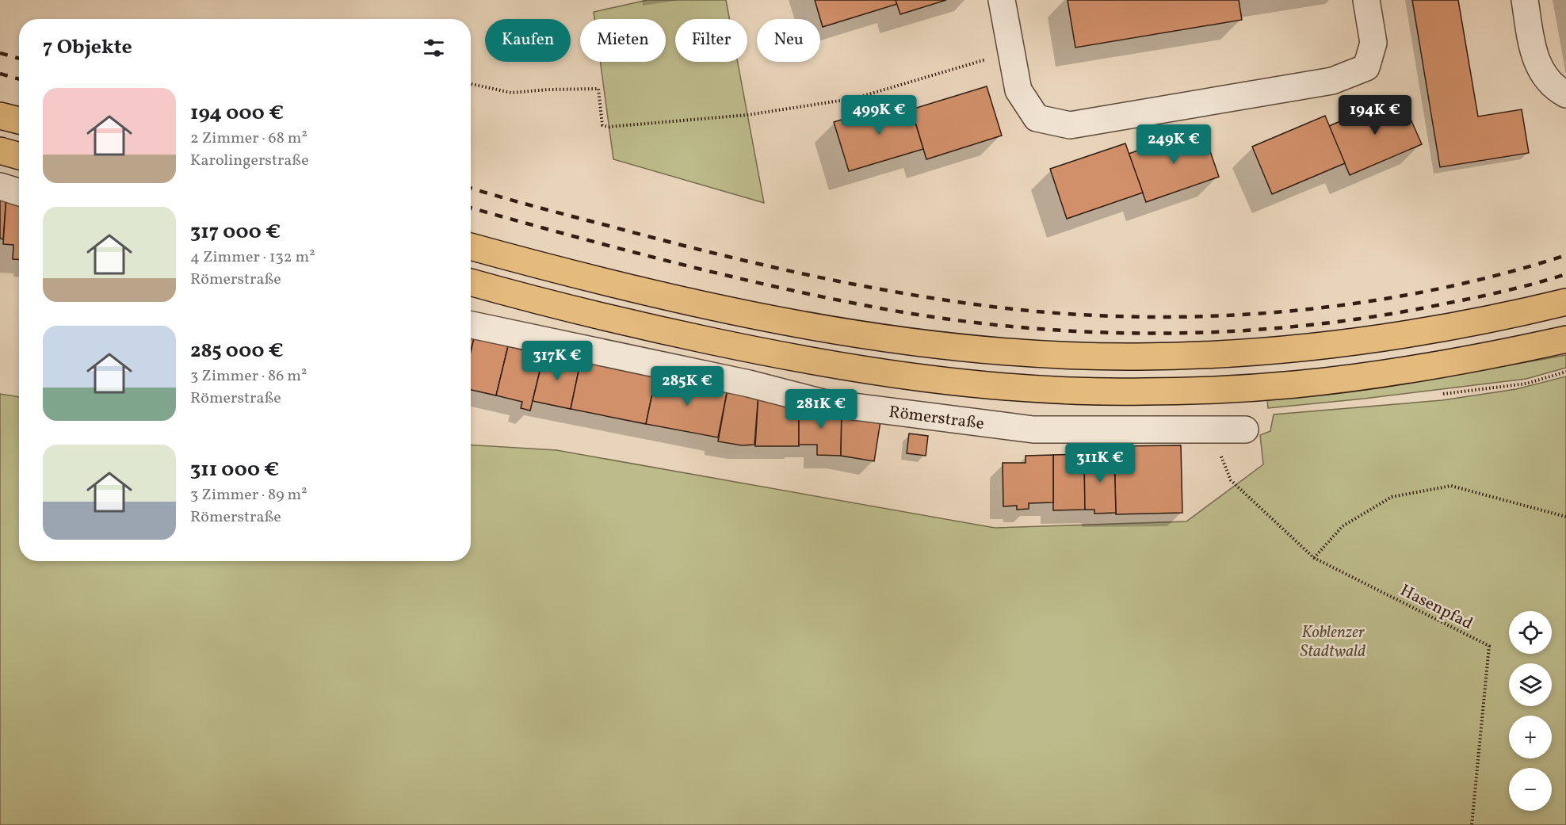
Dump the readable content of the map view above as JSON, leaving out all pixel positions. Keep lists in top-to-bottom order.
{
  "streets": {
    "street": ["Römerstraße"],
    "path": ["Hasenpfad"]
  },
  "parks": ["Koblenzer Stadtwald"],
  "page": {
    "chip": [
      "Kaufen",
      "Mieten",
      "Filter",
      "Neu"
    ],
    "heading": "7 Objekte",
    "list": [
      {
        "name": "194 000 €",
        "note": "2 Zimmer · 68 m² · Karolingerstraße"
      },
      {
        "name": "317 000 €",
        "note": "4 Zimmer · 132 m² · Römerstraße"
      },
      {
        "name": "285 000 €",
        "note": "3 Zimmer · 86 m² · Römerstraße"
      },
      {
        "name": "311 000 €",
        "note": "3 Zimmer · 89 m² · Römerstraße"
      }
    ],
    "price": [
      "499K €",
      "194K €",
      "249K €",
      "317K €",
      "285K €",
      "281K €",
      "311K €"
    ],
    "map_buttons": ["+", "−"]
  }
}
